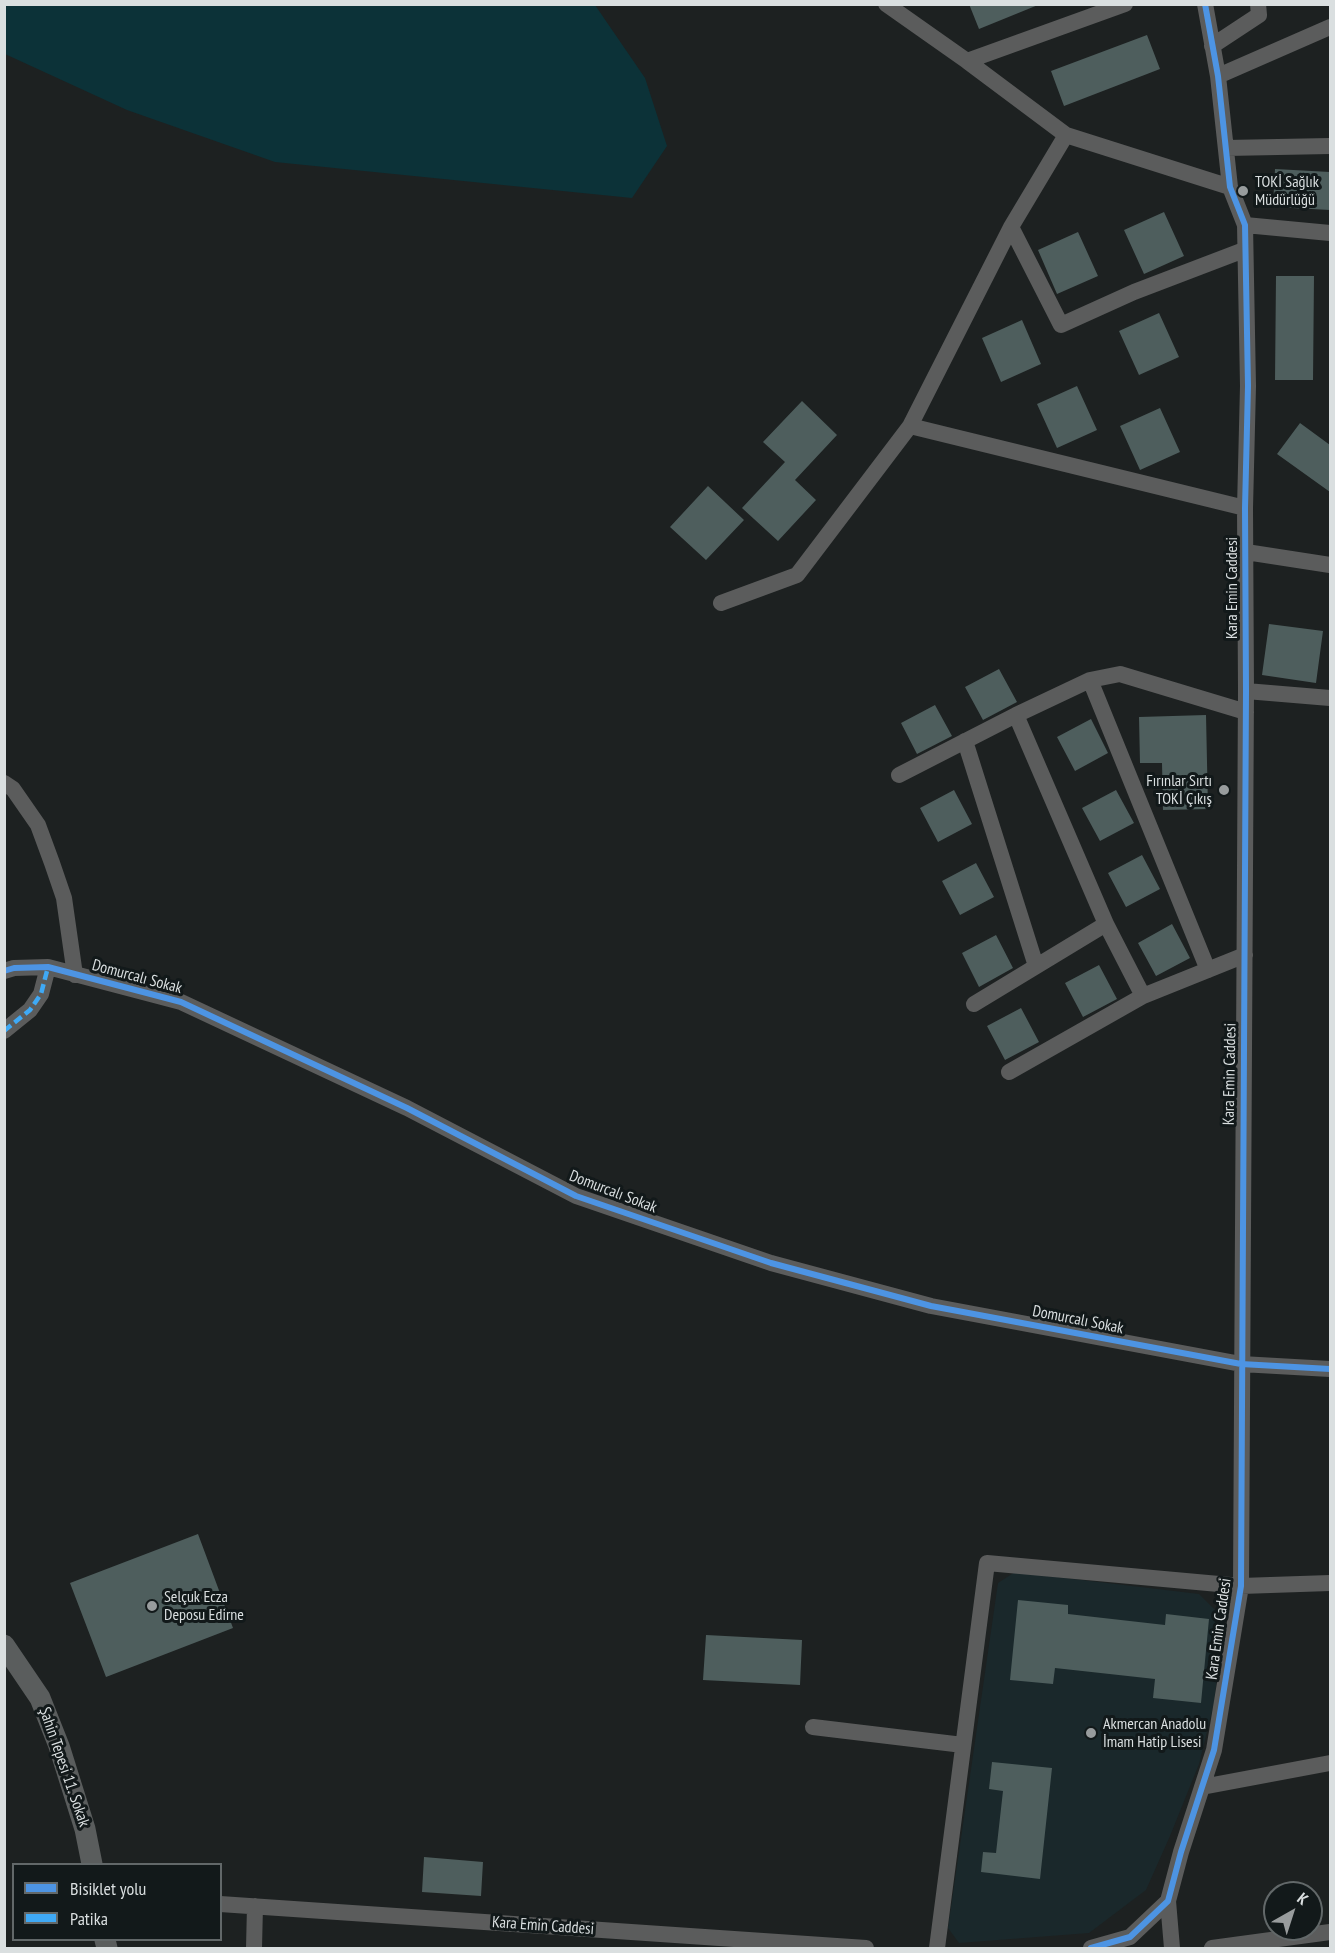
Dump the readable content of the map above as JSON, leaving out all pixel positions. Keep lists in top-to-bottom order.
{
  "streets": {
    "main road": ["Şahin Tepesi 11. Sokak"],
    "street": ["Kara Emin Caddesi", "Domurcalı Sokak"]
  },
  "crossings": [
    ["Kara Emin Caddesi", "Domurcalı Sokak"]
  ],
  "places": [
    "TOKİ Sağlık Müdürlüğü",
    "Fırınlar Sırtı TOKİ Çıkış",
    "Selçuk Ecza Deposu Edirne",
    "Akmercan Anadolu İmam Hatip Lisesi"
  ],
  "legend": ["Bisiklet yolu", "Patika"],
  "north": "top right"
}
